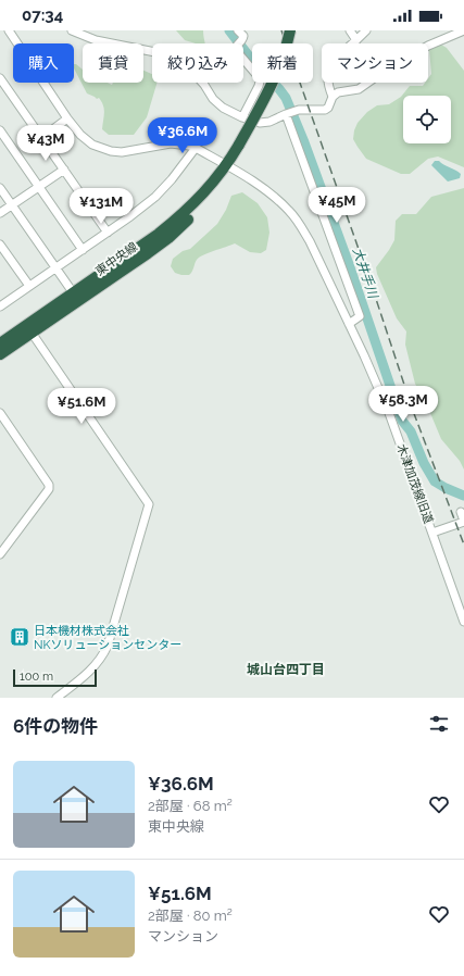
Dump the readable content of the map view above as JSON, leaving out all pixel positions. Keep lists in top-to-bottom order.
{
  "streets": {
    "highway": ["東中央線"],
    "street": ["木津加茂線旧道"]
  },
  "crossings": [
    ["東中央線", "木津加茂線旧道"]
  ],
  "districts": ["城山台四丁目"],
  "water": ["大井手川"],
  "places": {
    "building": ["日本機材株式会社 NKソリューションセンター"]
  },
  "scale_bar": "100 m",
  "page": {
    "status": "07:34",
    "chip": [
      "購入",
      "賃貸",
      "絞り込み",
      "新着",
      "マンション"
    ],
    "price": [
      "¥36.6M",
      "¥43M",
      "¥45M",
      "¥131M",
      "¥58.3M",
      "¥51.6M"
    ],
    "scale": "100 m",
    "heading": "6件の物件",
    "list": [
      {
        "name": "¥36.6M",
        "note": "2部屋 · 68 m² · 東中央線"
      },
      {
        "name": "¥51.6M",
        "note": "2部屋 · 80 m² · マンション"
      }
    ]
  }
}
